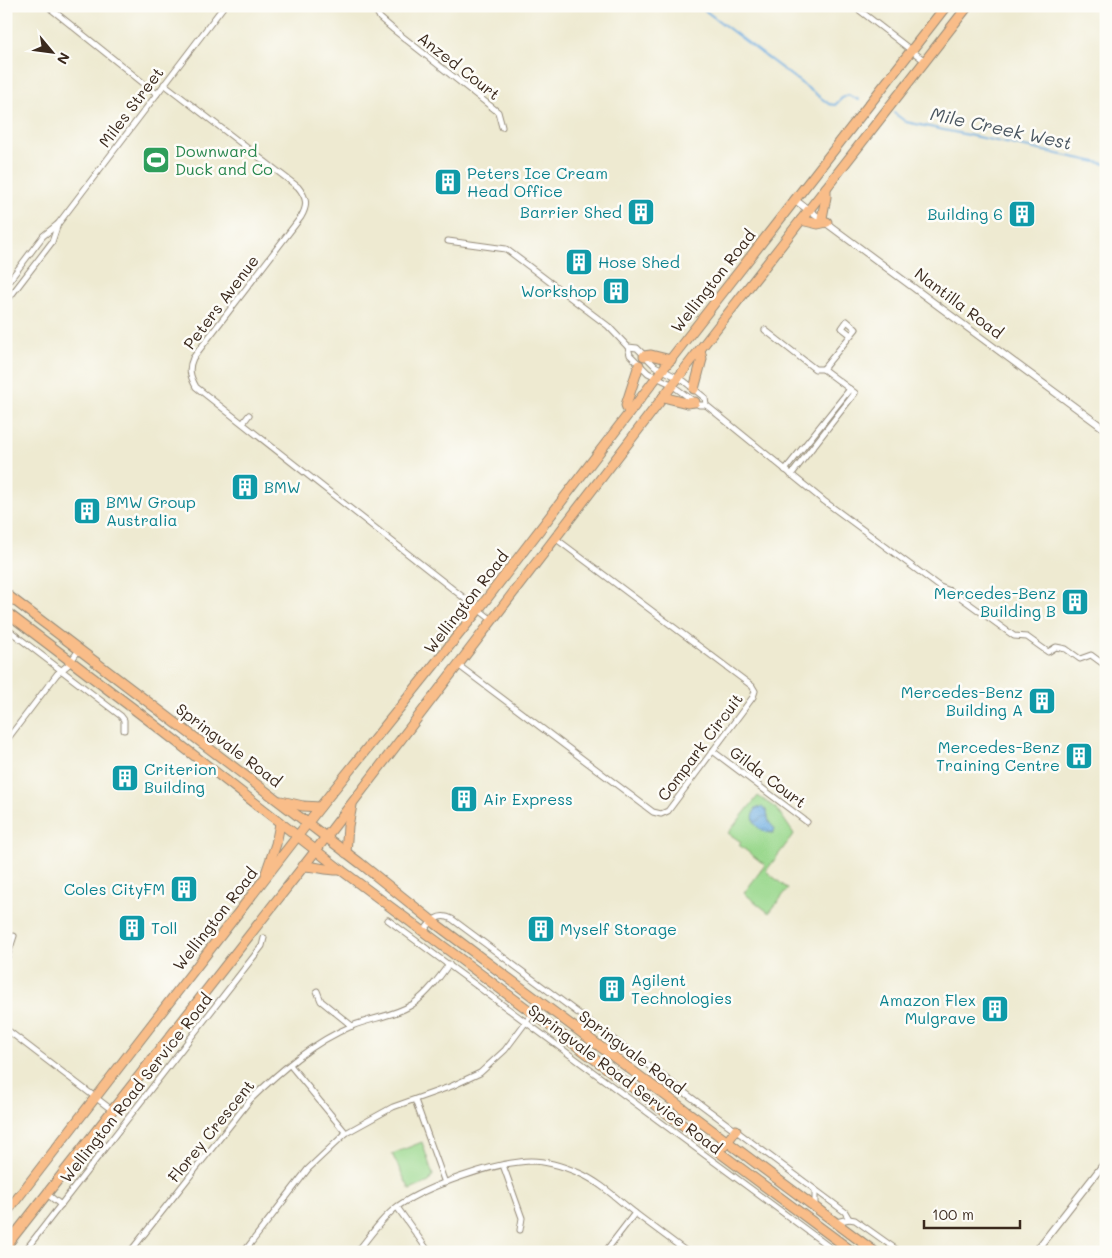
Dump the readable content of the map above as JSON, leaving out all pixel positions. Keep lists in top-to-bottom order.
{
  "streets": {
    "highway": ["Wellington Road", "Springvale Road"],
    "street": [
      "Anzed Court",
      "Miles Street",
      "Peters Avenue",
      "Nantilla Road",
      "Compark Circuit",
      "Gilda Court",
      "Springvale Road Service Road",
      "Wellington Road Service Road",
      "Florey Crescent"
    ]
  },
  "crossings": [
    ["Miles Street", "Peters Avenue"],
    ["Wellington Road", "Peters Avenue"],
    ["Wellington Road", "Nantilla Road"],
    ["Wellington Road", "Springvale Road"],
    ["Wellington Road", "Compark Circuit"],
    ["Springvale Road", "Springvale Road Service Road"],
    ["Compark Circuit", "Gilda Court"],
    ["Springvale Road Service Road", "Florey Crescent"]
  ],
  "water": ["Mile Creek West"],
  "places": {
    "sports": ["Downward Duck and Co"],
    "building": [
      "Peters Ice Cream Head Office",
      "Barrier Shed",
      "Building 6",
      "Hose Shed",
      "Workshop",
      "BMW",
      "BMW Group Australia",
      "Mercedes-Benz Building B",
      "Mercedes-Benz Building A",
      "Mercedes-Benz Training Centre",
      "Criterion Building",
      "Air Express",
      "Coles CityFM",
      "Toll",
      "Myself Storage",
      "Agilent Technologies",
      "Amazon Flex Mulgrave"
    ]
  },
  "scale_bar": "100 m",
  "north": "bottom right"
}
